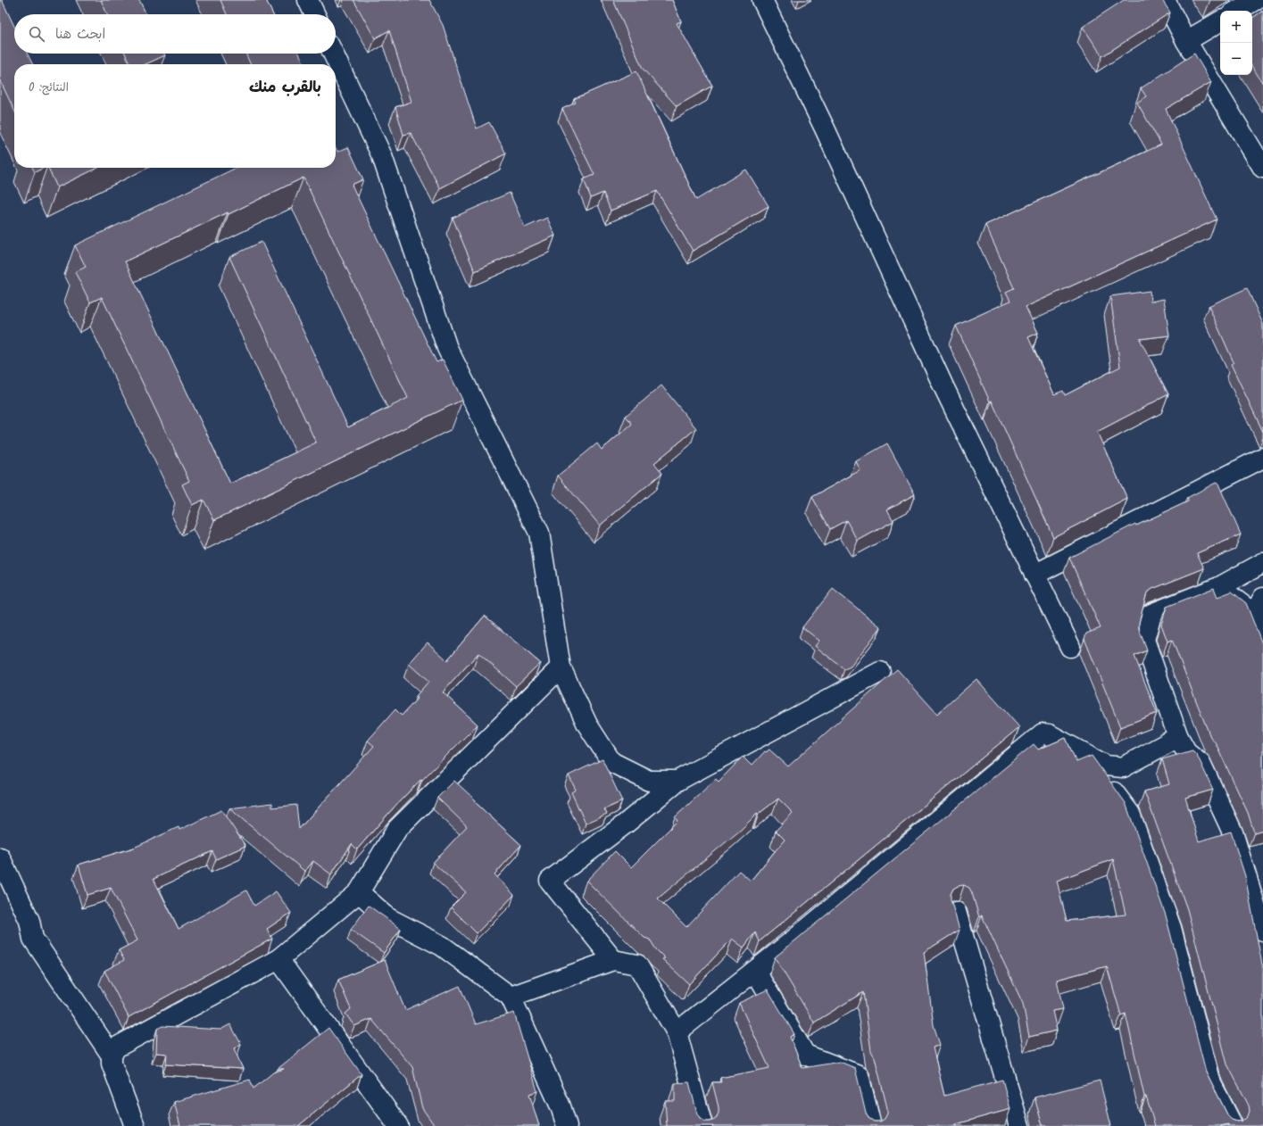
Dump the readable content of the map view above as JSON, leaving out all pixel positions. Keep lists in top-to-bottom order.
{
  "page": {
    "map_buttons": ["+", "−"],
    "search": "ابحث هنا",
    "heading": ["بالقرب منك", "النتائج: 0"]
  }
}
